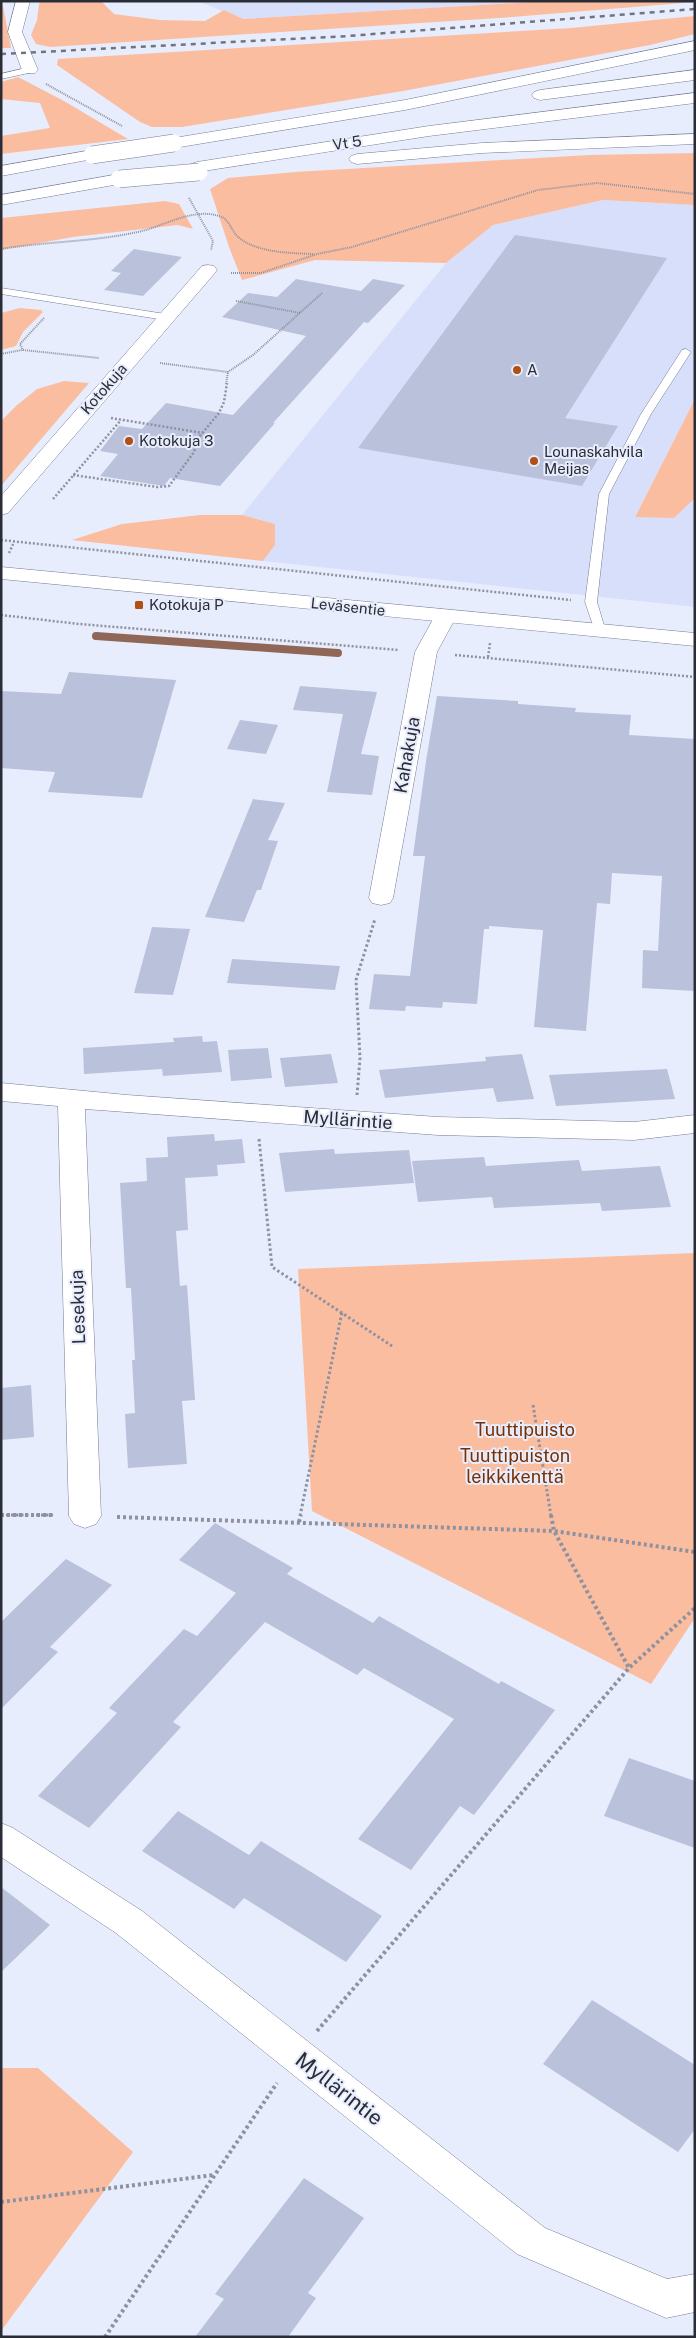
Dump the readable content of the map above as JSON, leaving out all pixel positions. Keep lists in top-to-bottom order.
{
  "streets": {
    "main road": [
      "Vt 5",
      "Kotokuja",
      "Leväsentie",
      "Kahakuja",
      "Myllärintie",
      "Lesekuja"
    ]
  },
  "crossings": [
    ["Leväsentie", "Kahakuja"],
    ["Myllärintie", "Lesekuja"]
  ],
  "parks": ["Tuuttipuisto", "Tuuttipuiston leikkikenttä"],
  "places": {
    "other": ["A", "Kotokuja 3", "Lounaskahvila Meijas"],
    "transit": ["Kotokuja P"]
  }
}
